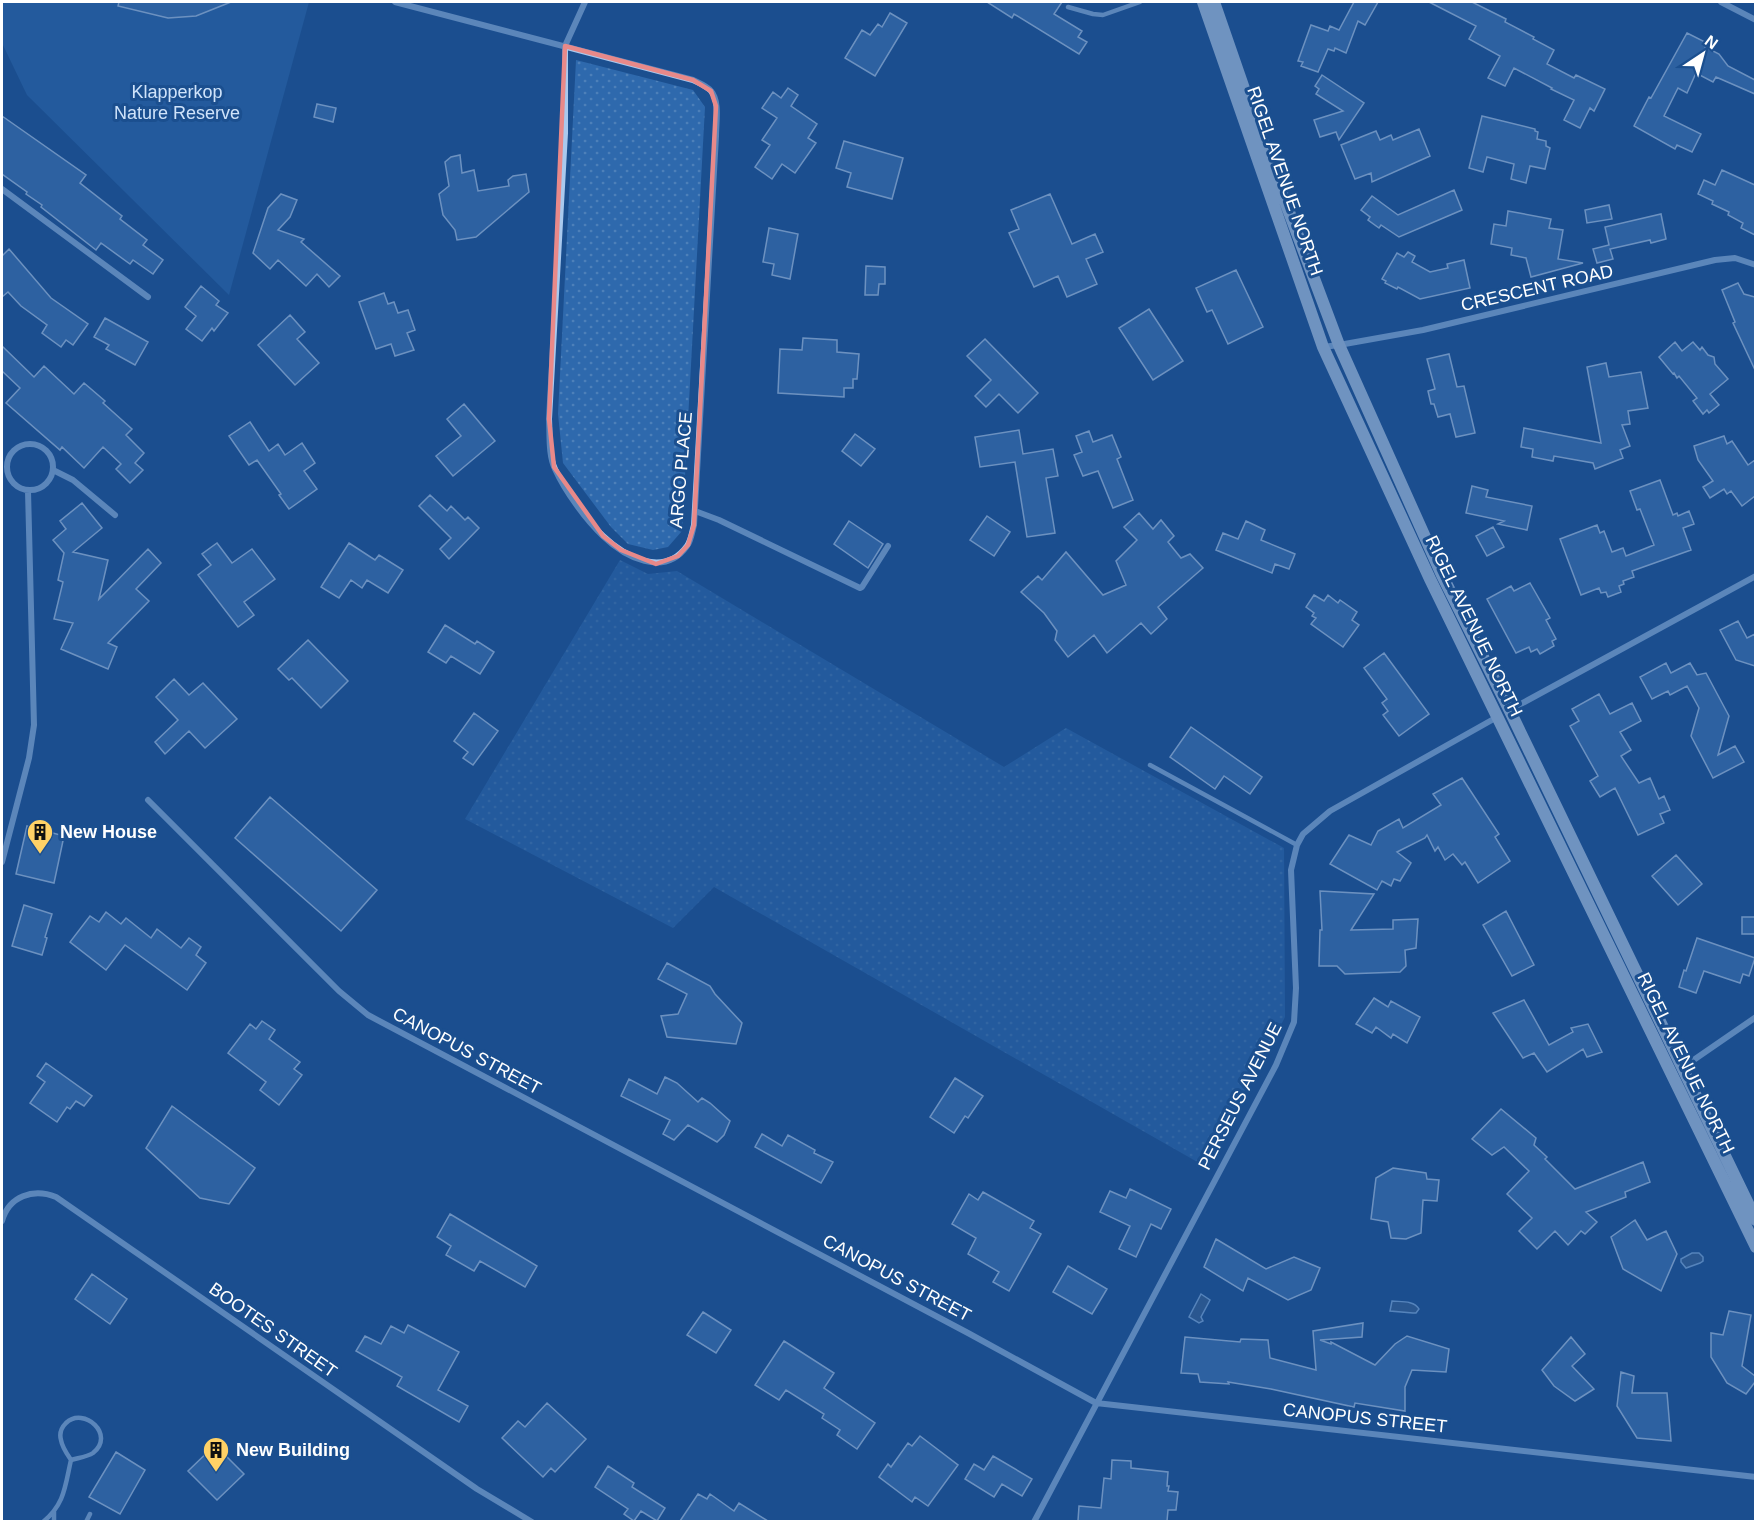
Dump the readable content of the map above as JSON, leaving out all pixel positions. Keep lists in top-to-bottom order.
{
  "streets": {
    "main road": ["RIGEL AVENUE NORTH"],
    "street": [
      "CRESCENT ROAD",
      "ARGO PLACE",
      "CANOPUS STREET",
      "PERSEUS AVENUE",
      "BOOTES STREET"
    ]
  },
  "crossings": [
    ["RIGEL AVENUE NORTH", "CRESCENT ROAD"],
    ["CANOPUS STREET", "PERSEUS AVENUE"]
  ],
  "parks": ["Klapperkop Nature Reserve"],
  "places": {
    "building": ["New House", "New Building"]
  },
  "north": "top right"
}
